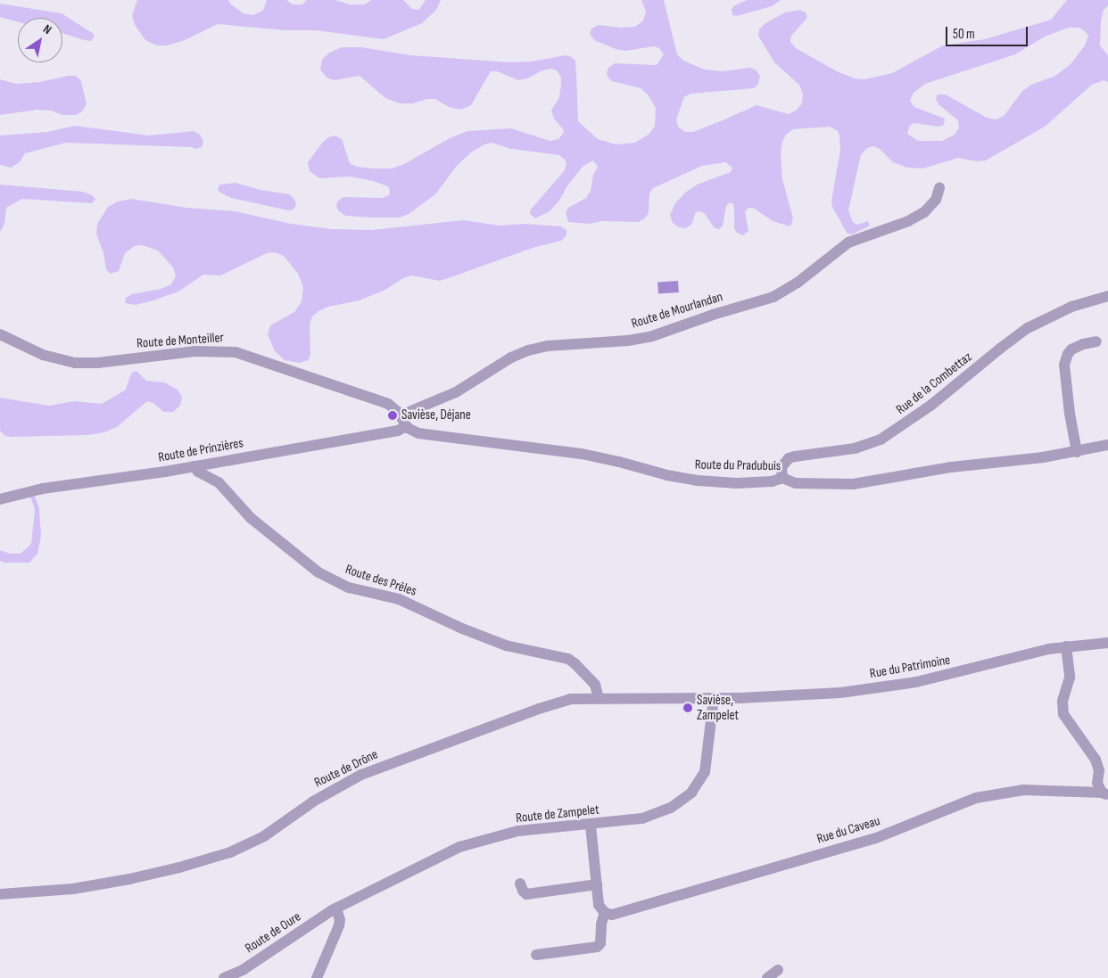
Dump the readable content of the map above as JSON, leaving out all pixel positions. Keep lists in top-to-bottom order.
{
  "streets": {
    "street": [
      "Route de Mourlandan",
      "Route de Monteiller",
      "Rue de la Combettaz",
      "Route de Prinzières",
      "Route du Pradubuis",
      "Route des Prêles",
      "Rue du Patrimoine",
      "Route de Drône",
      "Route de Zampelet",
      "Rue du Caveau",
      "Route de Oure"
    ]
  },
  "crossings": [
    ["Route de Mourlandan", "Route de Monteiller"],
    ["Route de Mourlandan", "Route de Prinzières"],
    ["Route de Mourlandan", "Route du Pradubuis"],
    ["Route de Monteiller", "Route de Prinzières"],
    ["Route de Monteiller", "Route du Pradubuis"],
    ["Rue de la Combettaz", "Route du Pradubuis"],
    ["Route de Prinzières", "Route du Pradubuis"],
    ["Route de Prinzières", "Route des Prêles"],
    ["Route des Prêles", "Route de Drône"],
    ["Rue du Patrimoine", "Route de Drône"],
    ["Rue du Patrimoine", "Route de Zampelet"],
    ["Route de Drône", "Route de Zampelet"],
    ["Route de Zampelet", "Route de Oure"]
  ],
  "places": ["Savièse, Déjane", "Savièse, Zampelet"],
  "scale_bar": "50 m",
  "north": "top right"
}
